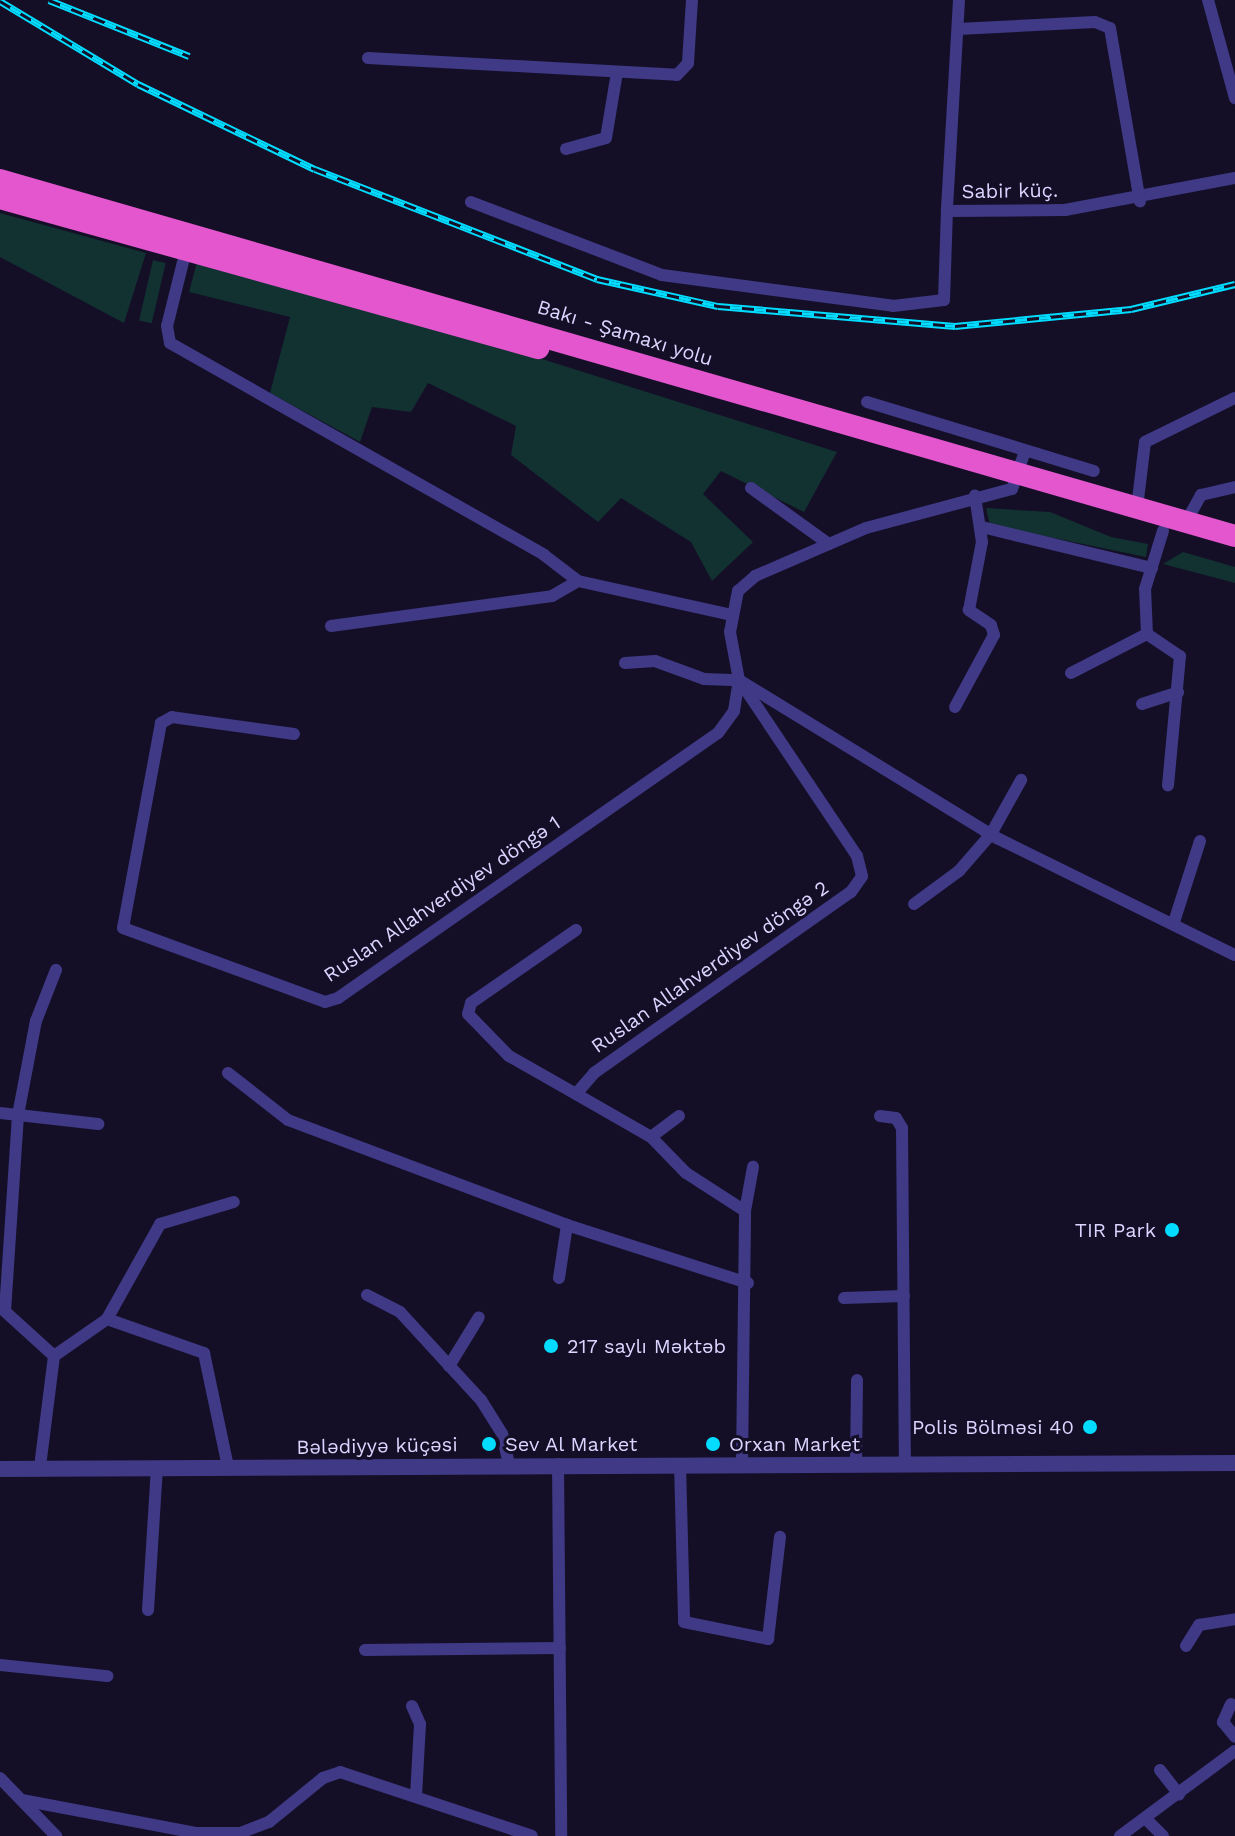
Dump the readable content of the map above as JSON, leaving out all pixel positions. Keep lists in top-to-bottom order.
{
  "streets": {
    "highway": ["Bakı - Şamaxı yolu"],
    "street": [
      "Sabir küç.",
      "Ruslan Allahverdiyev döngə 1",
      "Ruslan Allahverdiyev döngə 2",
      "Bələdiyyə küçəsi"
    ]
  },
  "crossings": [
    ["Ruslan Allahverdiyev döngə 1", "Ruslan Allahverdiyev döngə 2"]
  ],
  "places": [
    "TIR Park",
    "217 saylı Məktəb",
    "Polis Bölməsi 40",
    "Sev Al Market",
    "Orxan Market"
  ]
}
